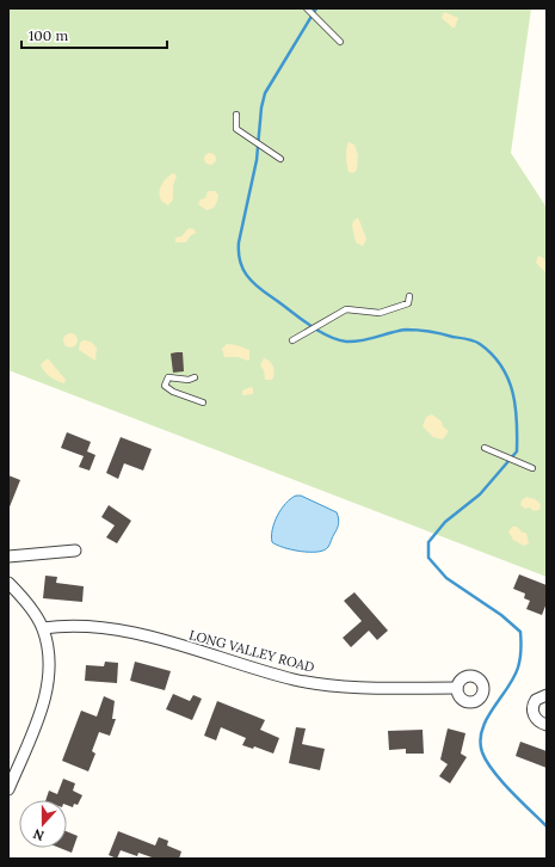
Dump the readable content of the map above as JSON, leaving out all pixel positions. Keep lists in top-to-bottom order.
{
  "streets": {
    "street": ["LONG VALLEY ROAD"]
  },
  "scale_bar": "100 m",
  "north": "bottom"
}
